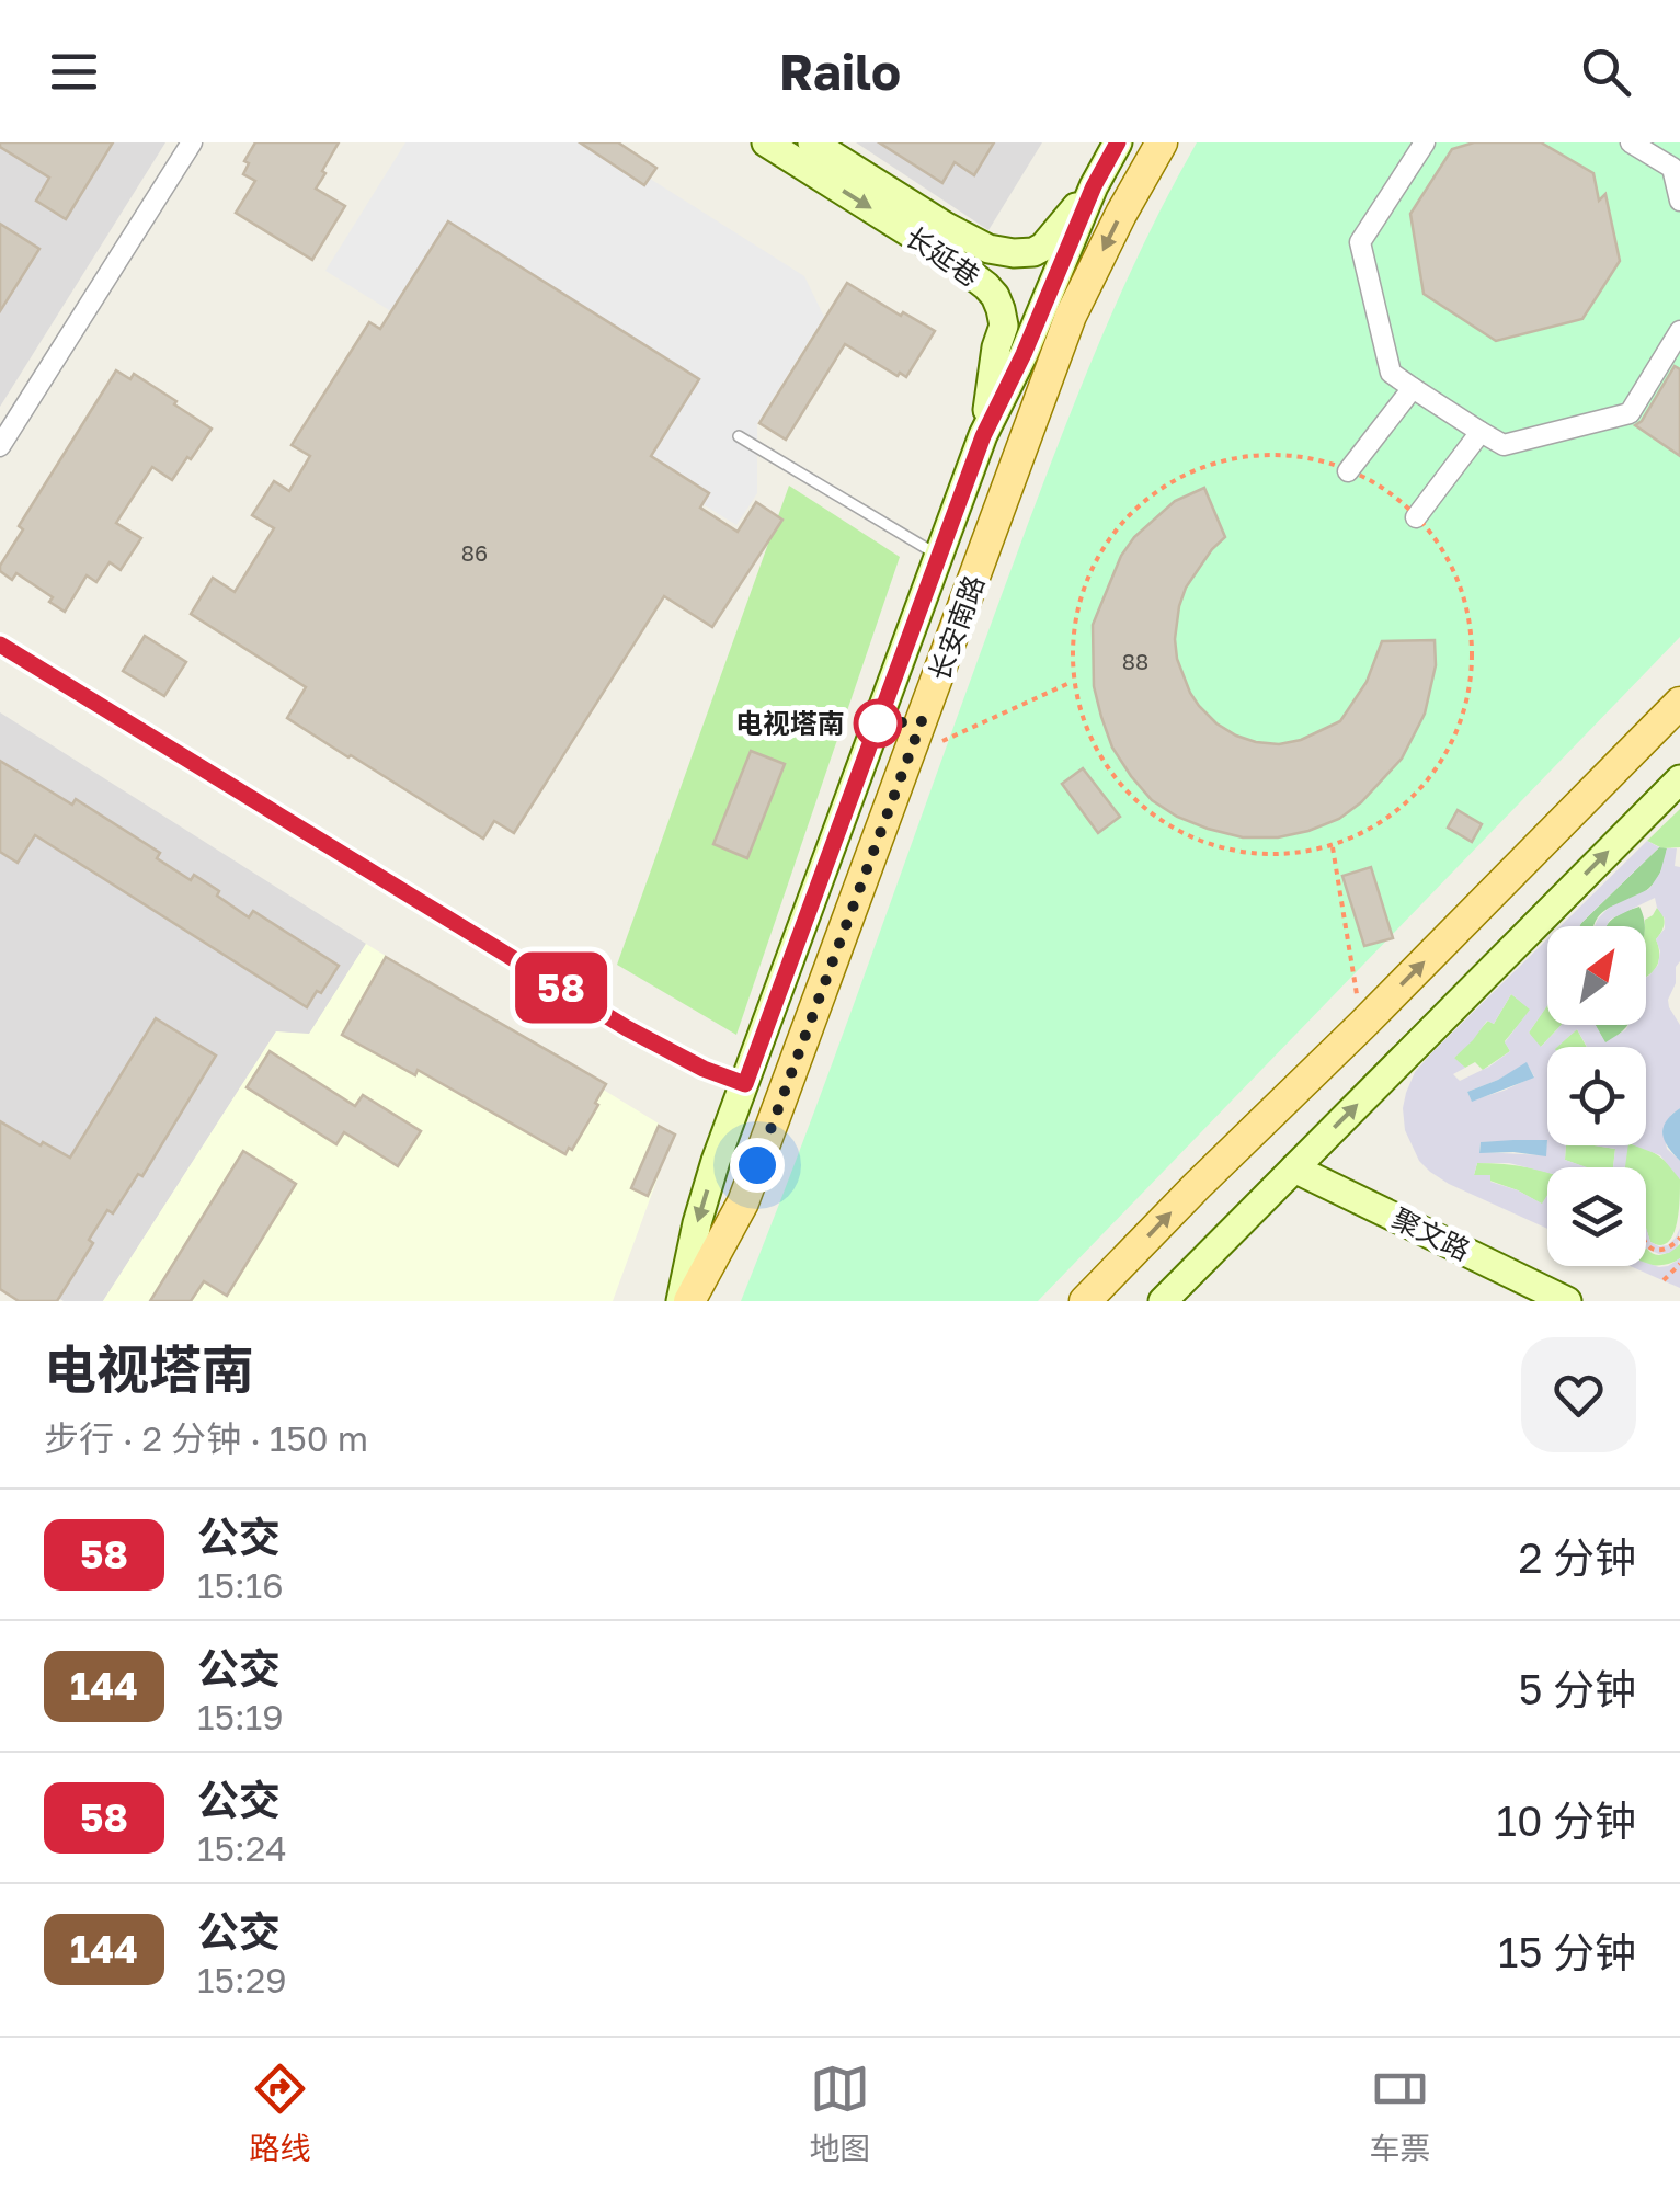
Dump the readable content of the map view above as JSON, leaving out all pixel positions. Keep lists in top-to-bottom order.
{
  "streets": {
    "main road": ["长延巷", "长安南路", "聚文路"]
  },
  "one_way": ["长延巷"],
  "places": ["电视塔南"],
  "lines": ["bus line 58"],
  "house_numbers": ["86", "88"],
  "north": "top right",
  "page": {
    "header": "Railo",
    "on_map": "58",
    "heading": ["电视塔南", "步行 · 2 分钟 · 150 m"],
    "list": [
      {
        "mark": "58",
        "name": "公交",
        "note": "15:16",
        "value": "2 分钟"
      },
      {
        "mark": "144",
        "name": "公交",
        "note": "15:19",
        "value": "5 分钟"
      },
      {
        "mark": "58",
        "name": "公交",
        "note": "15:24",
        "value": "10 分钟"
      },
      {
        "mark": "144",
        "name": "公交",
        "note": "15:29",
        "value": "15 分钟"
      }
    ],
    "tabs": ["路线", "地图", "车票"]
  }
}
